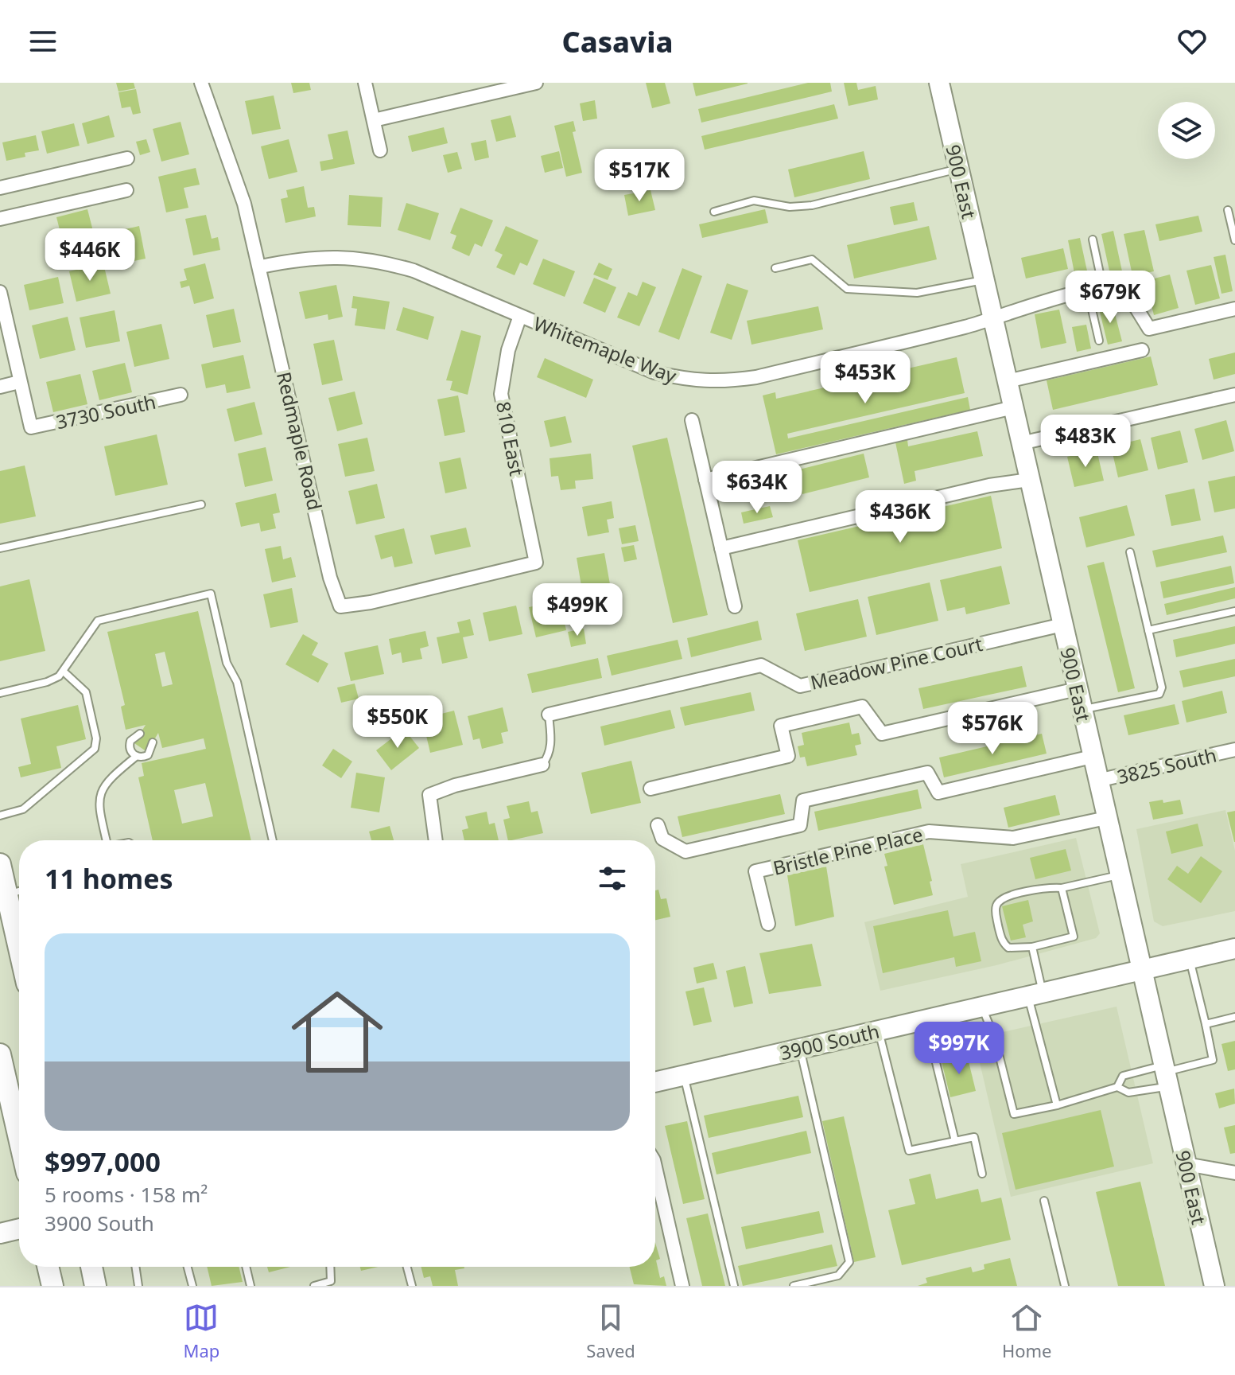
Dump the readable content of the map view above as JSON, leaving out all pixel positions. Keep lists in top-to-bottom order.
{
  "streets": {
    "main road": ["900 East", "3900 South"],
    "street": [
      "Whitemaple Way",
      "3730 South",
      "810 East",
      "Redmaple Road",
      "Meadow Pine Court",
      "3825 South",
      "Bristle Pine Place"
    ]
  },
  "crossings": [
    ["900 East", "Whitemaple Way"],
    ["900 East", "Meadow Pine Court"],
    ["900 East", "3825 South"],
    ["900 East", "Bristle Pine Place"],
    ["900 East", "3900 South"],
    ["Whitemaple Way", "810 East"],
    ["Whitemaple Way", "Redmaple Road"],
    ["810 East", "Redmaple Road"]
  ],
  "page": {
    "header": "Casavia",
    "price": [
      "$517K",
      "$446K",
      "$679K",
      "$453K",
      "$483K",
      "$634K",
      "$436K",
      "$499K",
      "$550K",
      "$576K",
      "$997K"
    ],
    "heading": "11 homes",
    "list": [
      {
        "name": "$997,000",
        "note": "5 rooms · 158 m² · 3900 South"
      }
    ],
    "tabs": ["Map", "Saved", "Home"]
  }
}
